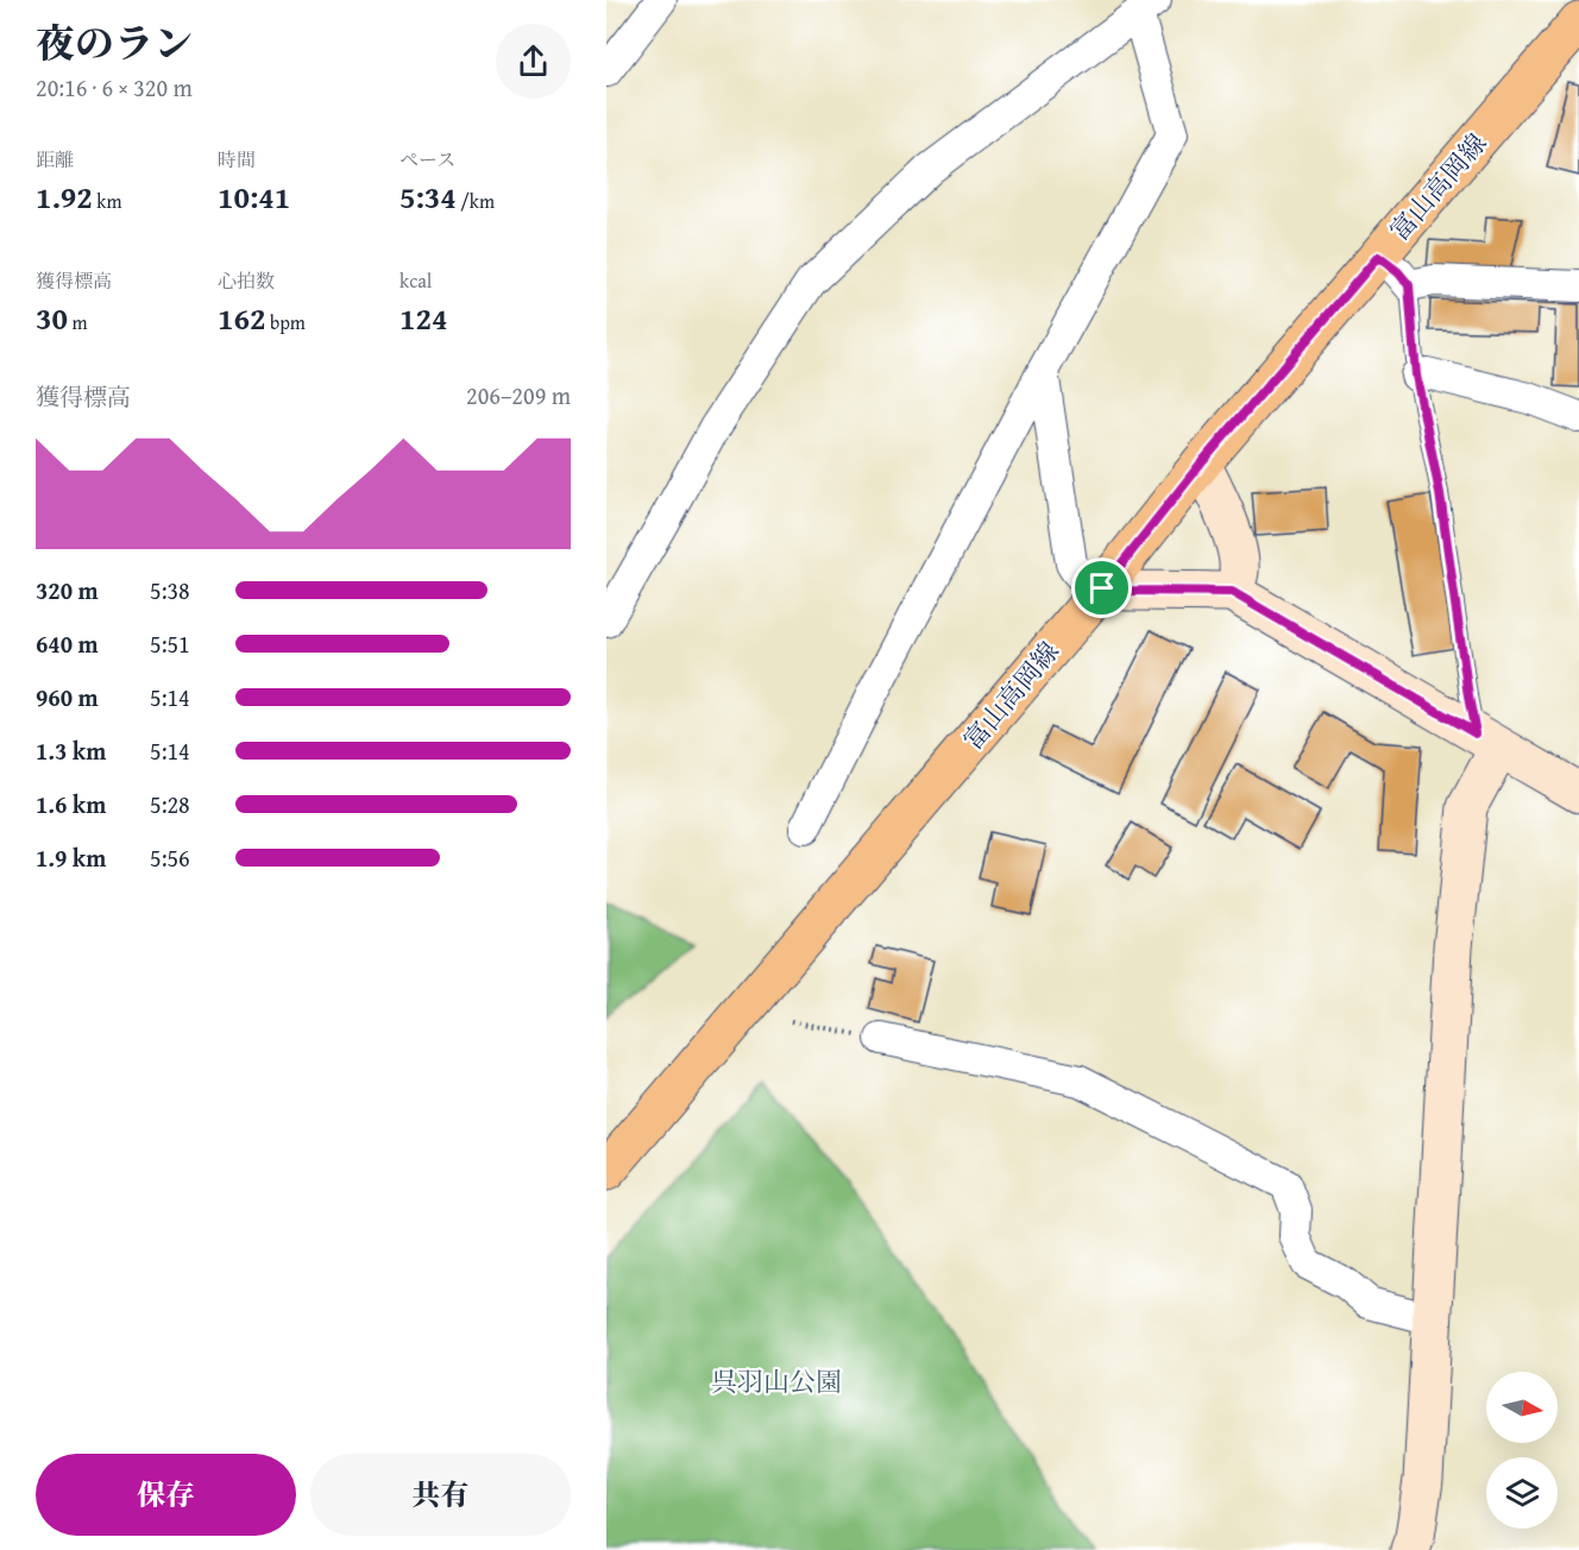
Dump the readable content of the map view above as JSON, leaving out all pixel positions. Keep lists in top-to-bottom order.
{
  "streets": {
    "main road": ["富山高岡線"]
  },
  "parks": ["呉羽山公園"],
  "north": "right",
  "page": {
    "heading": ["夜のラン", "20:16 · 6 × 320 m"],
    "stats": [
      ["距離", "1.92 km"],
      ["時間", "10:41"],
      ["ペース", "5:34 /km"],
      ["獲得標高", "30 m"],
      ["心拍数", "162 bpm"],
      ["kcal", "124"]
    ],
    "chart": ["獲得標高", "206–209 m"],
    "list": [
      {
        "name": "320 m",
        "note": "5:38"
      },
      {
        "name": "640 m",
        "note": "5:51"
      },
      {
        "name": "960 m",
        "note": "5:14"
      },
      {
        "name": "1.3 km",
        "note": "5:14"
      },
      {
        "name": "1.6 km",
        "note": "5:28"
      },
      {
        "name": "1.9 km",
        "note": "5:56"
      }
    ],
    "buttons": ["保存", "共有"]
  }
}
